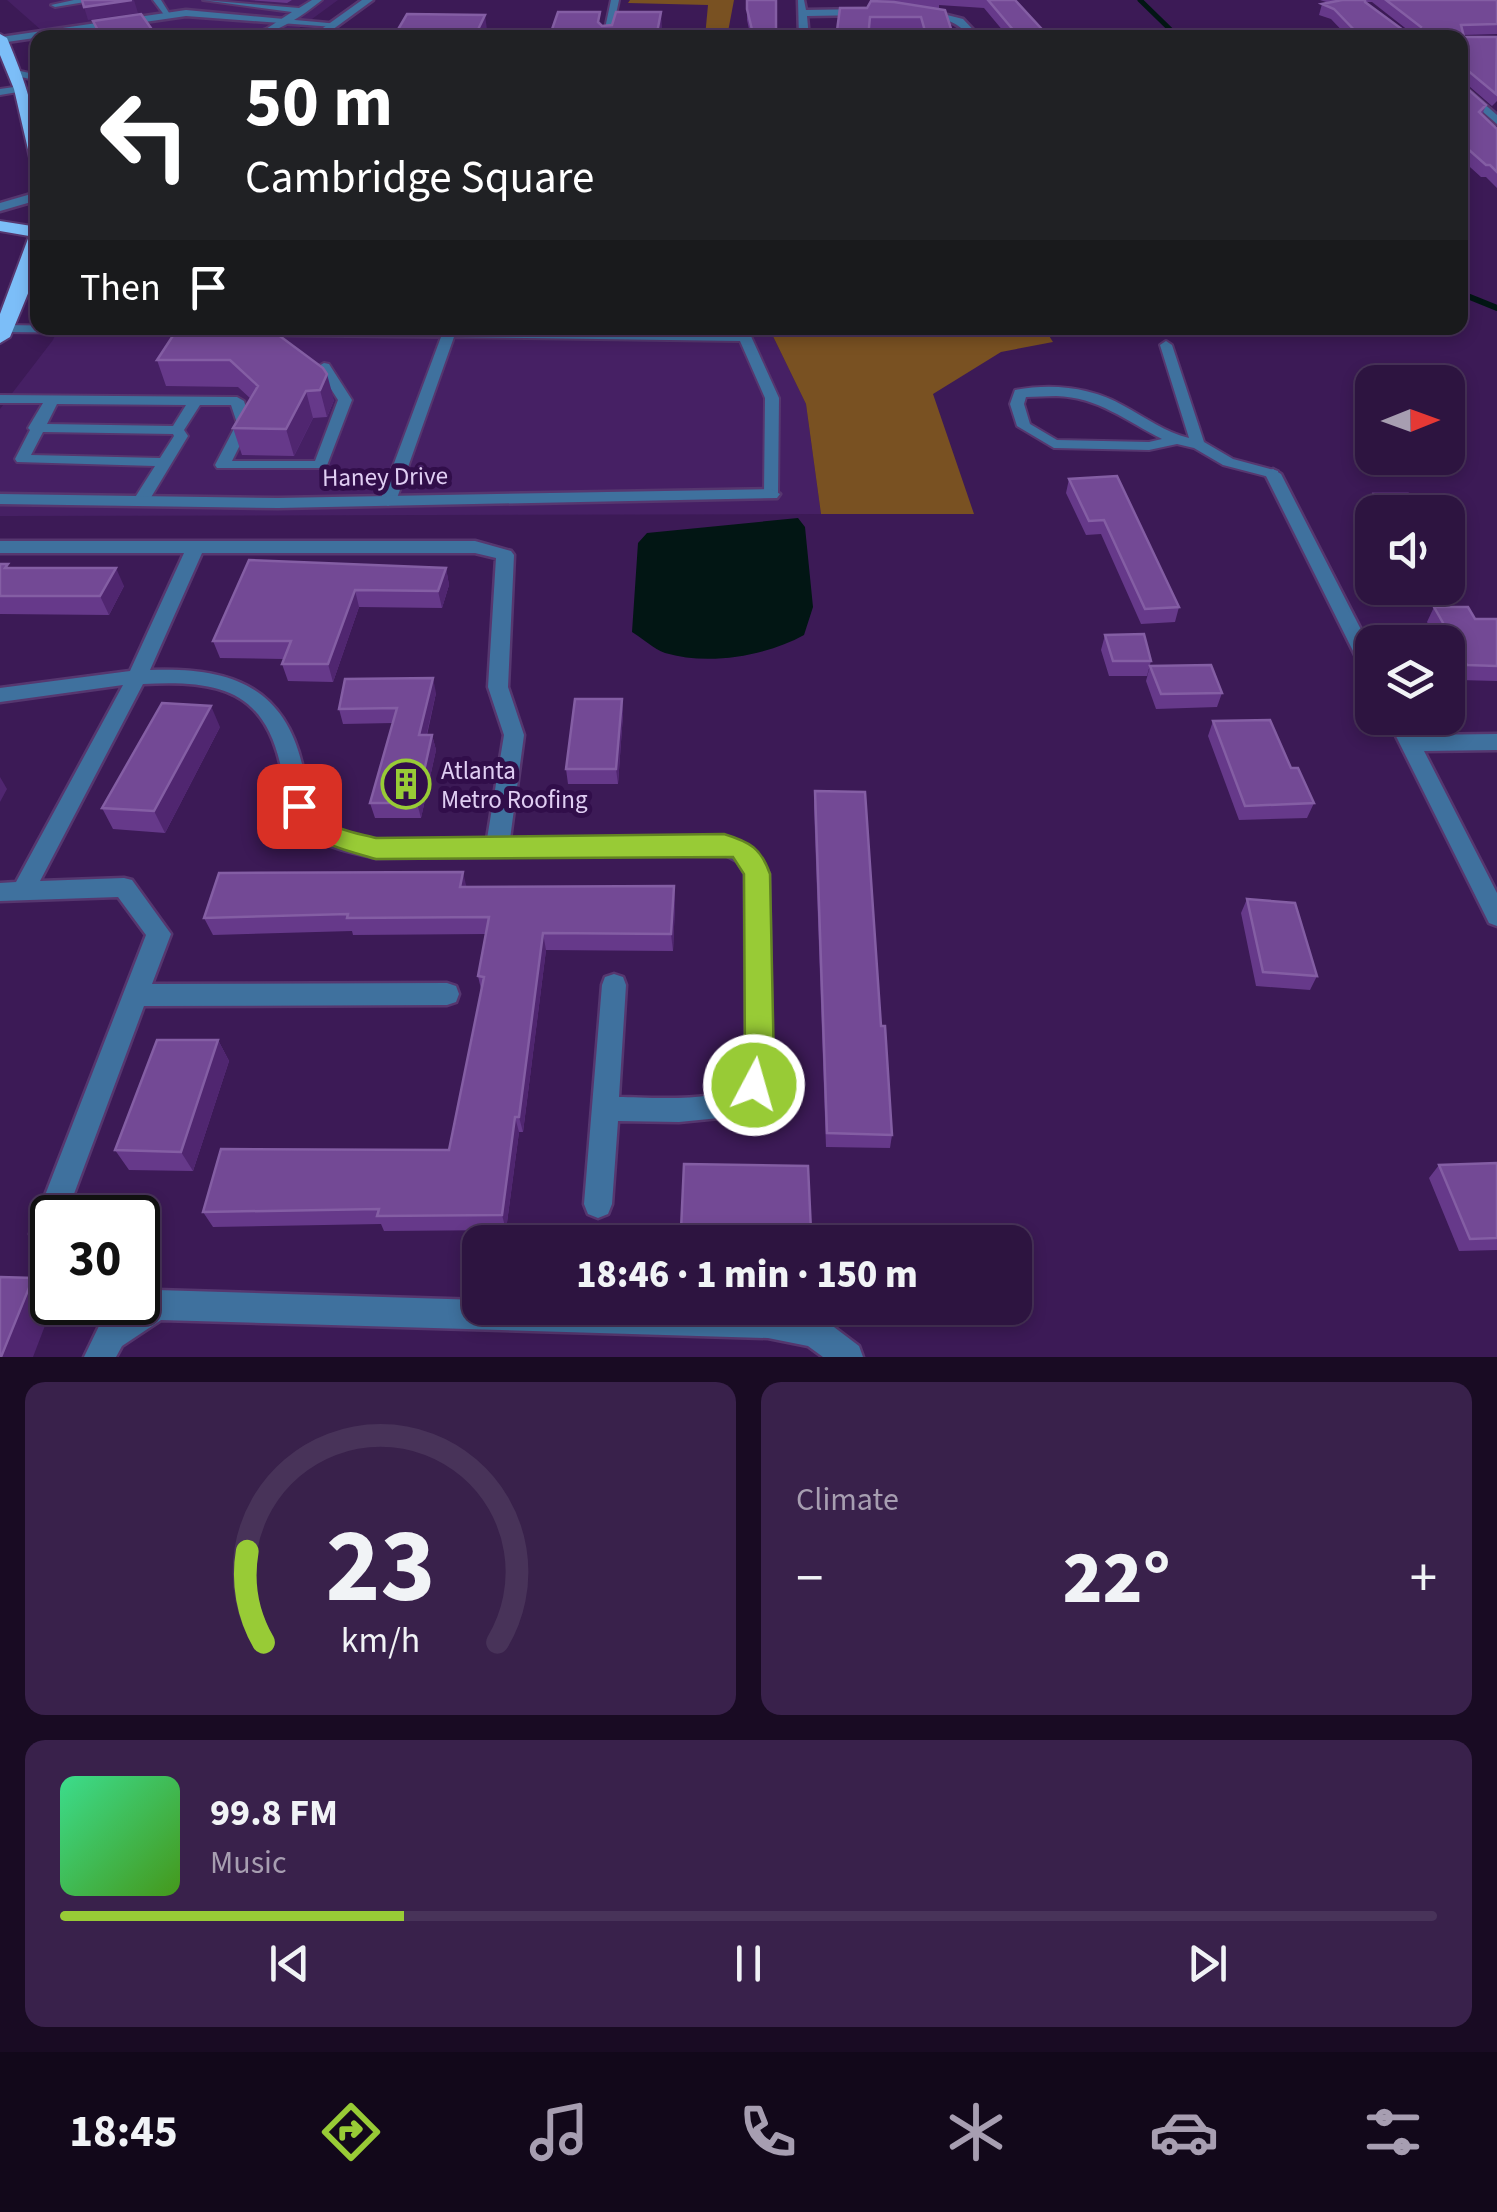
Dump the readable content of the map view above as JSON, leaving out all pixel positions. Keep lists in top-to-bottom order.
{
  "streets": {
    "street": ["Haney Drive"]
  },
  "places": {
    "building": ["Atlanta Metro Roofing"]
  },
  "north": "right",
  "page": {
    "turn": ["50 m", "Cambridge Square"],
    "then": "Then",
    "limit": "30",
    "trip": "18:46 · 1 min · 150 m",
    "tile": "Climate",
    "heat": ["−", "22°", "+"],
    "song": ["99.8 FM", "Music"],
    "tabs": "18:45",
    "gauge": ["23", "km/h"]
  }
}
